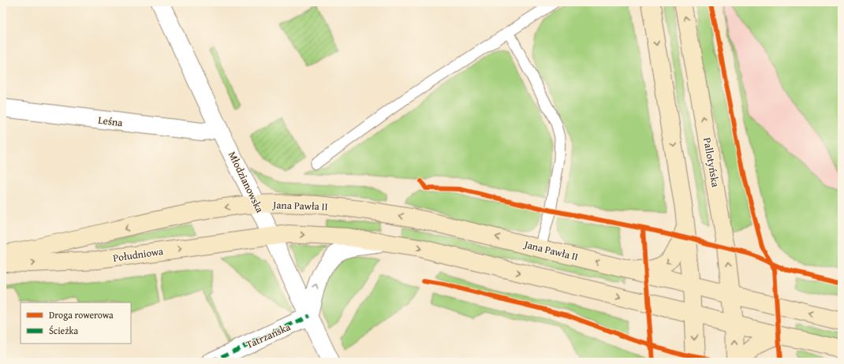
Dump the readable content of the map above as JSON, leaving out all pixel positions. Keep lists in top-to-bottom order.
{
  "streets": {
    "street": [
      "Leśna",
      "Pallotyńska",
      "Młodzianowska",
      "Jana Pawła II",
      "Południowa",
      "Tatrzańska"
    ]
  },
  "crossings": [
    ["Leśna", "Młodzianowska"],
    ["Pallotyńska", "Jana Pawła II"],
    ["Młodzianowska", "Jana Pawła II"],
    ["Młodzianowska", "Południowa"],
    ["Młodzianowska", "Tatrzańska"]
  ],
  "legend": ["Droga rowerowa", "Ścieżka"]
}
